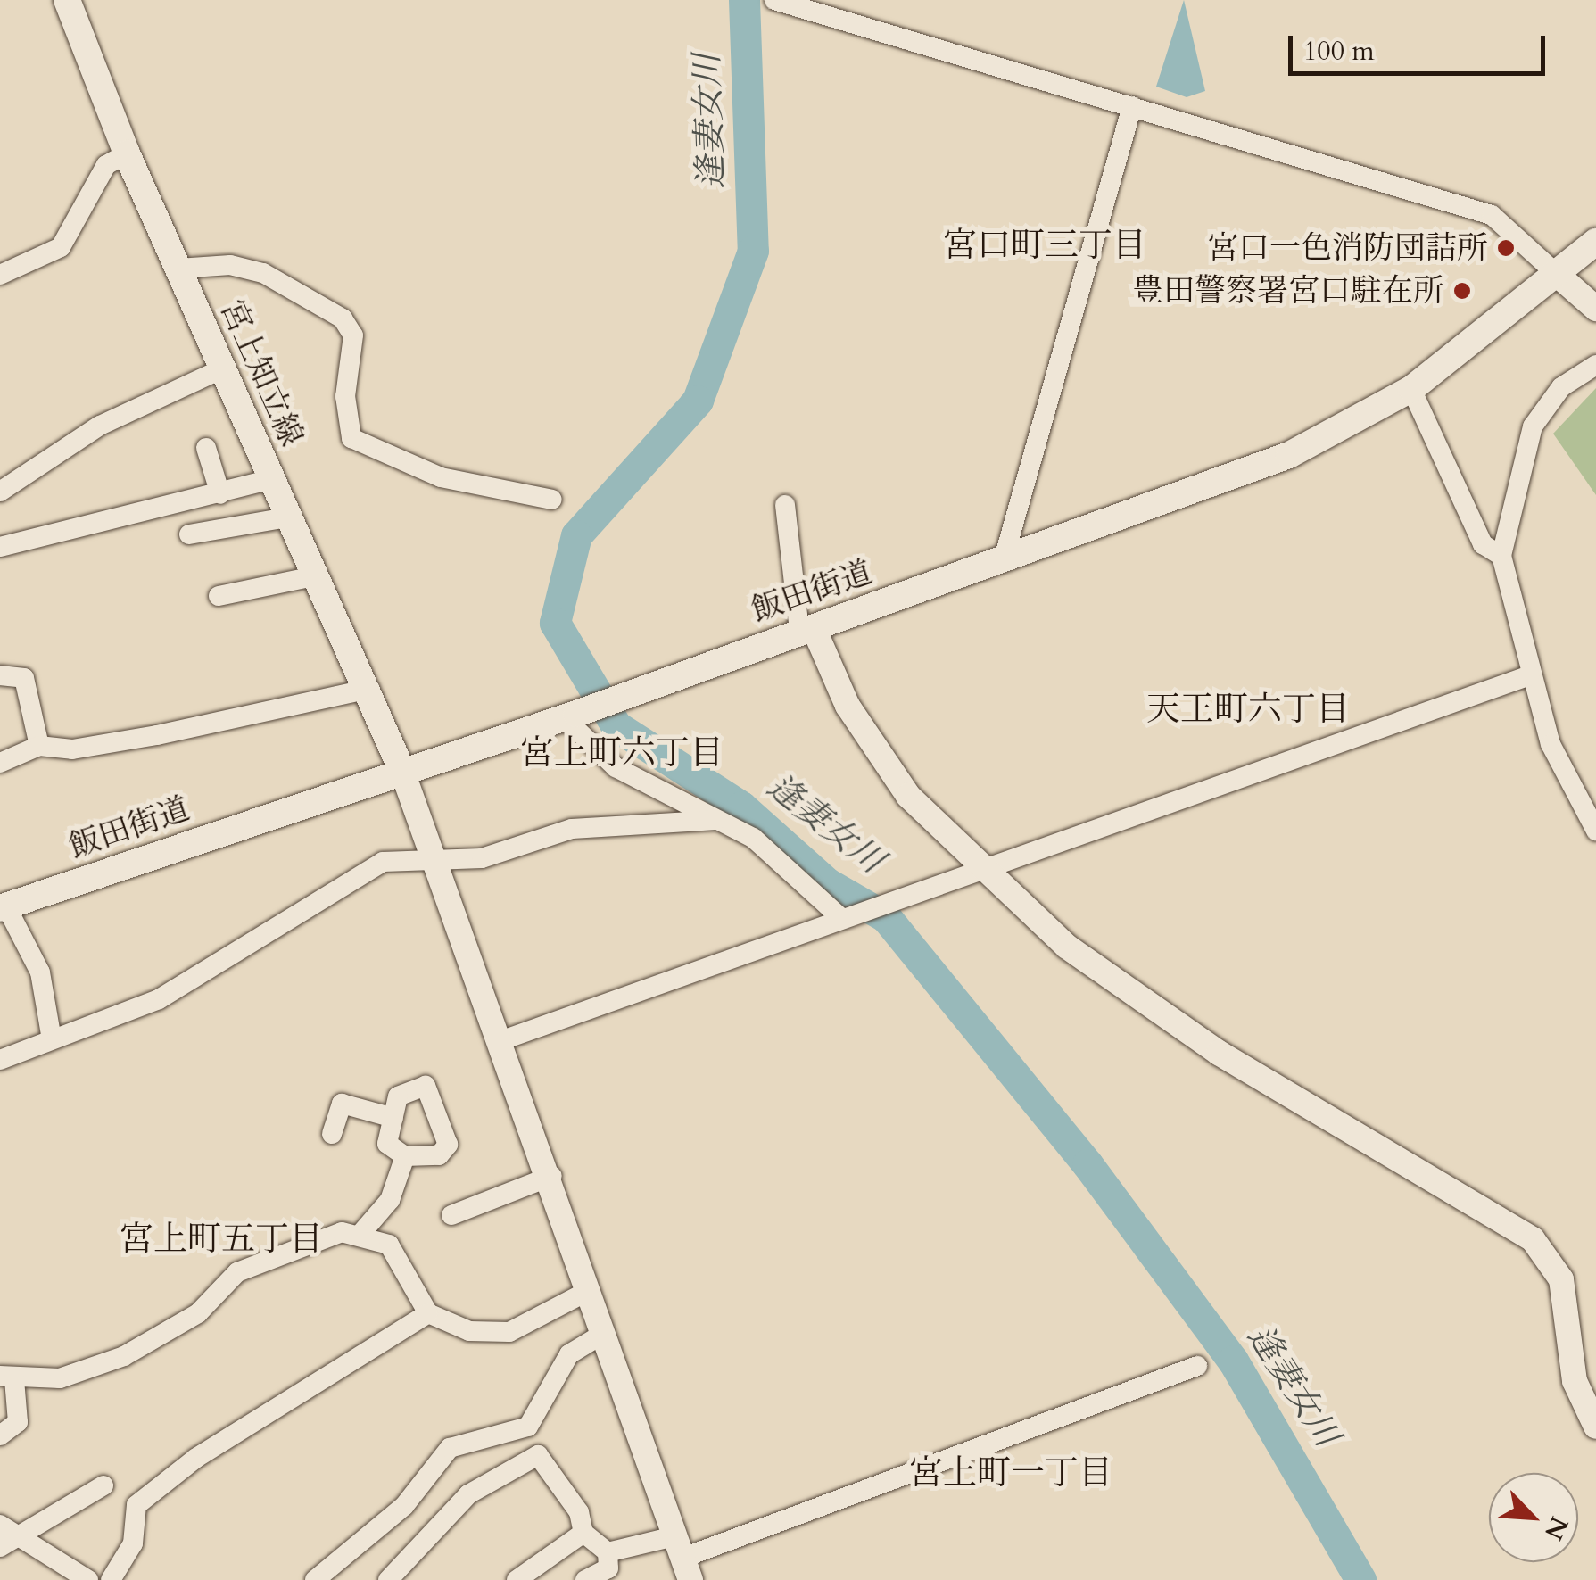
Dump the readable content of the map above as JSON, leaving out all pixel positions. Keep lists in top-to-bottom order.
{
  "streets": {
    "main road": ["宮上知立線", "飯田街道"]
  },
  "crossings": [
    ["宮上知立線", "飯田街道"]
  ],
  "districts": [
    "宮口町三丁目",
    "天王町六丁目",
    "宮上町六丁目",
    "宮上町五丁目",
    "宮上町一丁目"
  ],
  "water": ["逢妻女川"],
  "places": ["宮口一色消防団詰所", "豊田警察署宮口駐在所"],
  "scale_bar": "100 m",
  "north": "bottom right"
}
